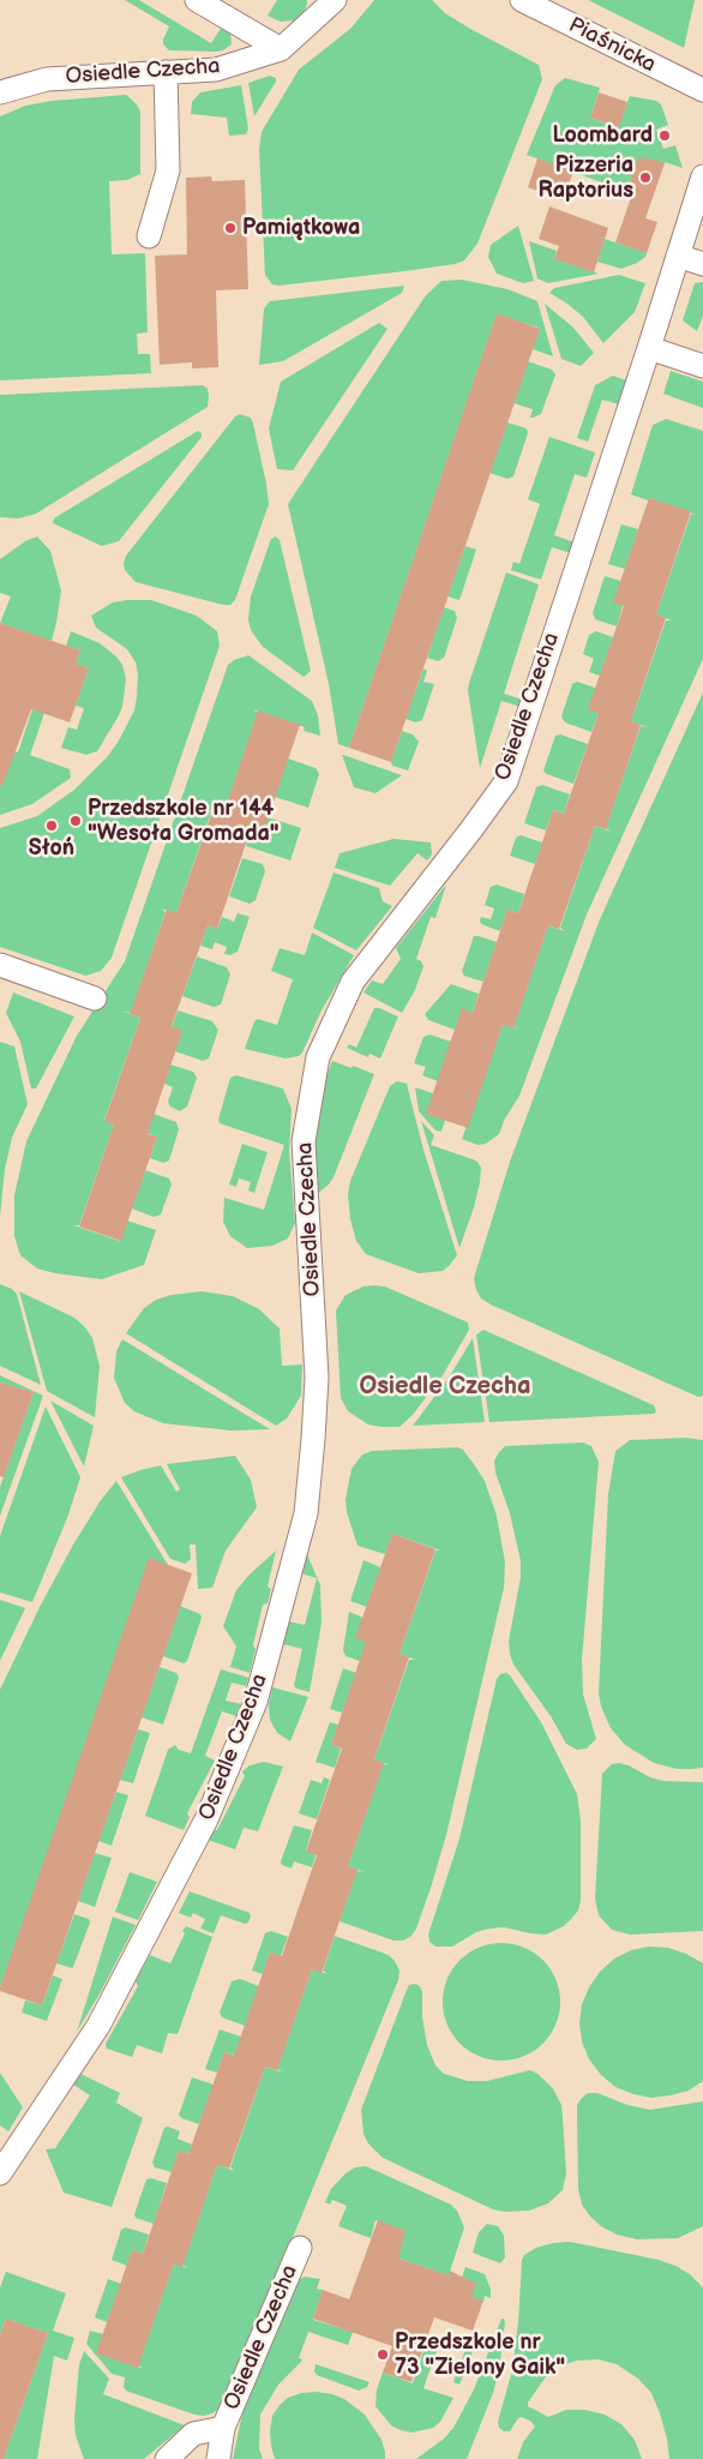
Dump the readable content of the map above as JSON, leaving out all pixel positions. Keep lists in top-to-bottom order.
{
  "streets": {
    "street": ["Piaśnicka", "Osiedle Czecha"]
  },
  "districts": ["Osiedle Czecha"],
  "places": [
    "Loombard",
    "Pizzeria Raptorius",
    "Pamiątkowa",
    "Przedszkole nr 144 \"Wesoła Gromada\"",
    "Słoń",
    "Przedszkole nr 73 \"Zielony Gaik\""
  ]
}
